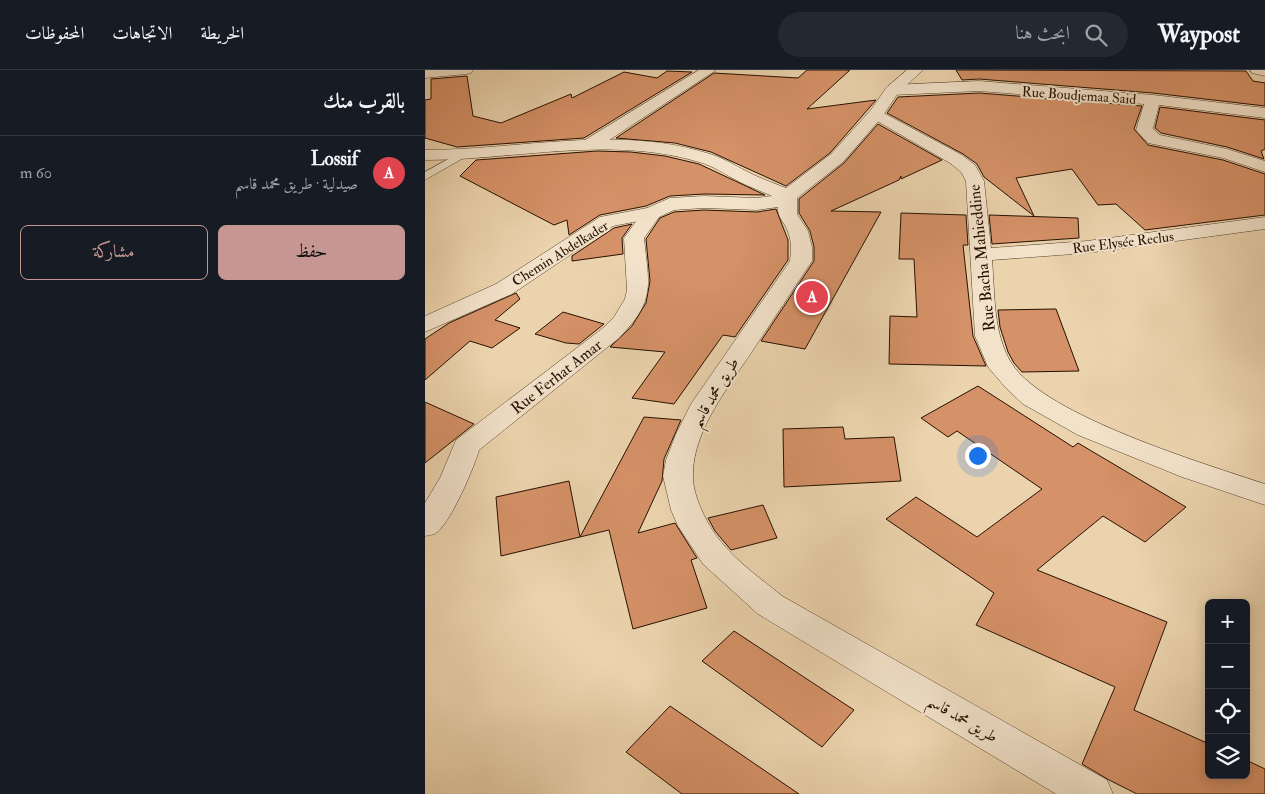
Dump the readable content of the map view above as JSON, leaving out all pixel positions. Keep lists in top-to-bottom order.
{
  "streets": {
    "street": [
      "Rue Boudjemaa Said",
      "Rue Elysée Reclus",
      "Chemin Abdelkader",
      "Rue Bacha Mahieddine",
      "Rue Ferhat Amar",
      "طريق محمد قاسم"
    ]
  },
  "crossings": [
    ["Rue Boudjemaa Said", "Chemin Abdelkader"],
    ["Rue Elysée Reclus", "Rue Bacha Mahieddine"],
    ["Chemin Abdelkader", "Rue Bacha Mahieddine"],
    ["Chemin Abdelkader", "Rue Ferhat Amar"],
    ["Chemin Abdelkader", "طريق محمد قاسم"]
  ],
  "page": {
    "header": "Waypost",
    "search": "ابحث هنا",
    "nav": ["الخريطة", "الاتجاهات", "المحفوظات"],
    "heading": "بالقرب منك",
    "list": [
      {
        "mark": "A",
        "name": "Lossif",
        "note": "صيدلية · طريق محمد قاسم",
        "value": "60 m"
      }
    ],
    "buttons": ["حفظ", "مشاركة"],
    "pins": "A",
    "map_buttons": ["+", "−"]
  }
}
